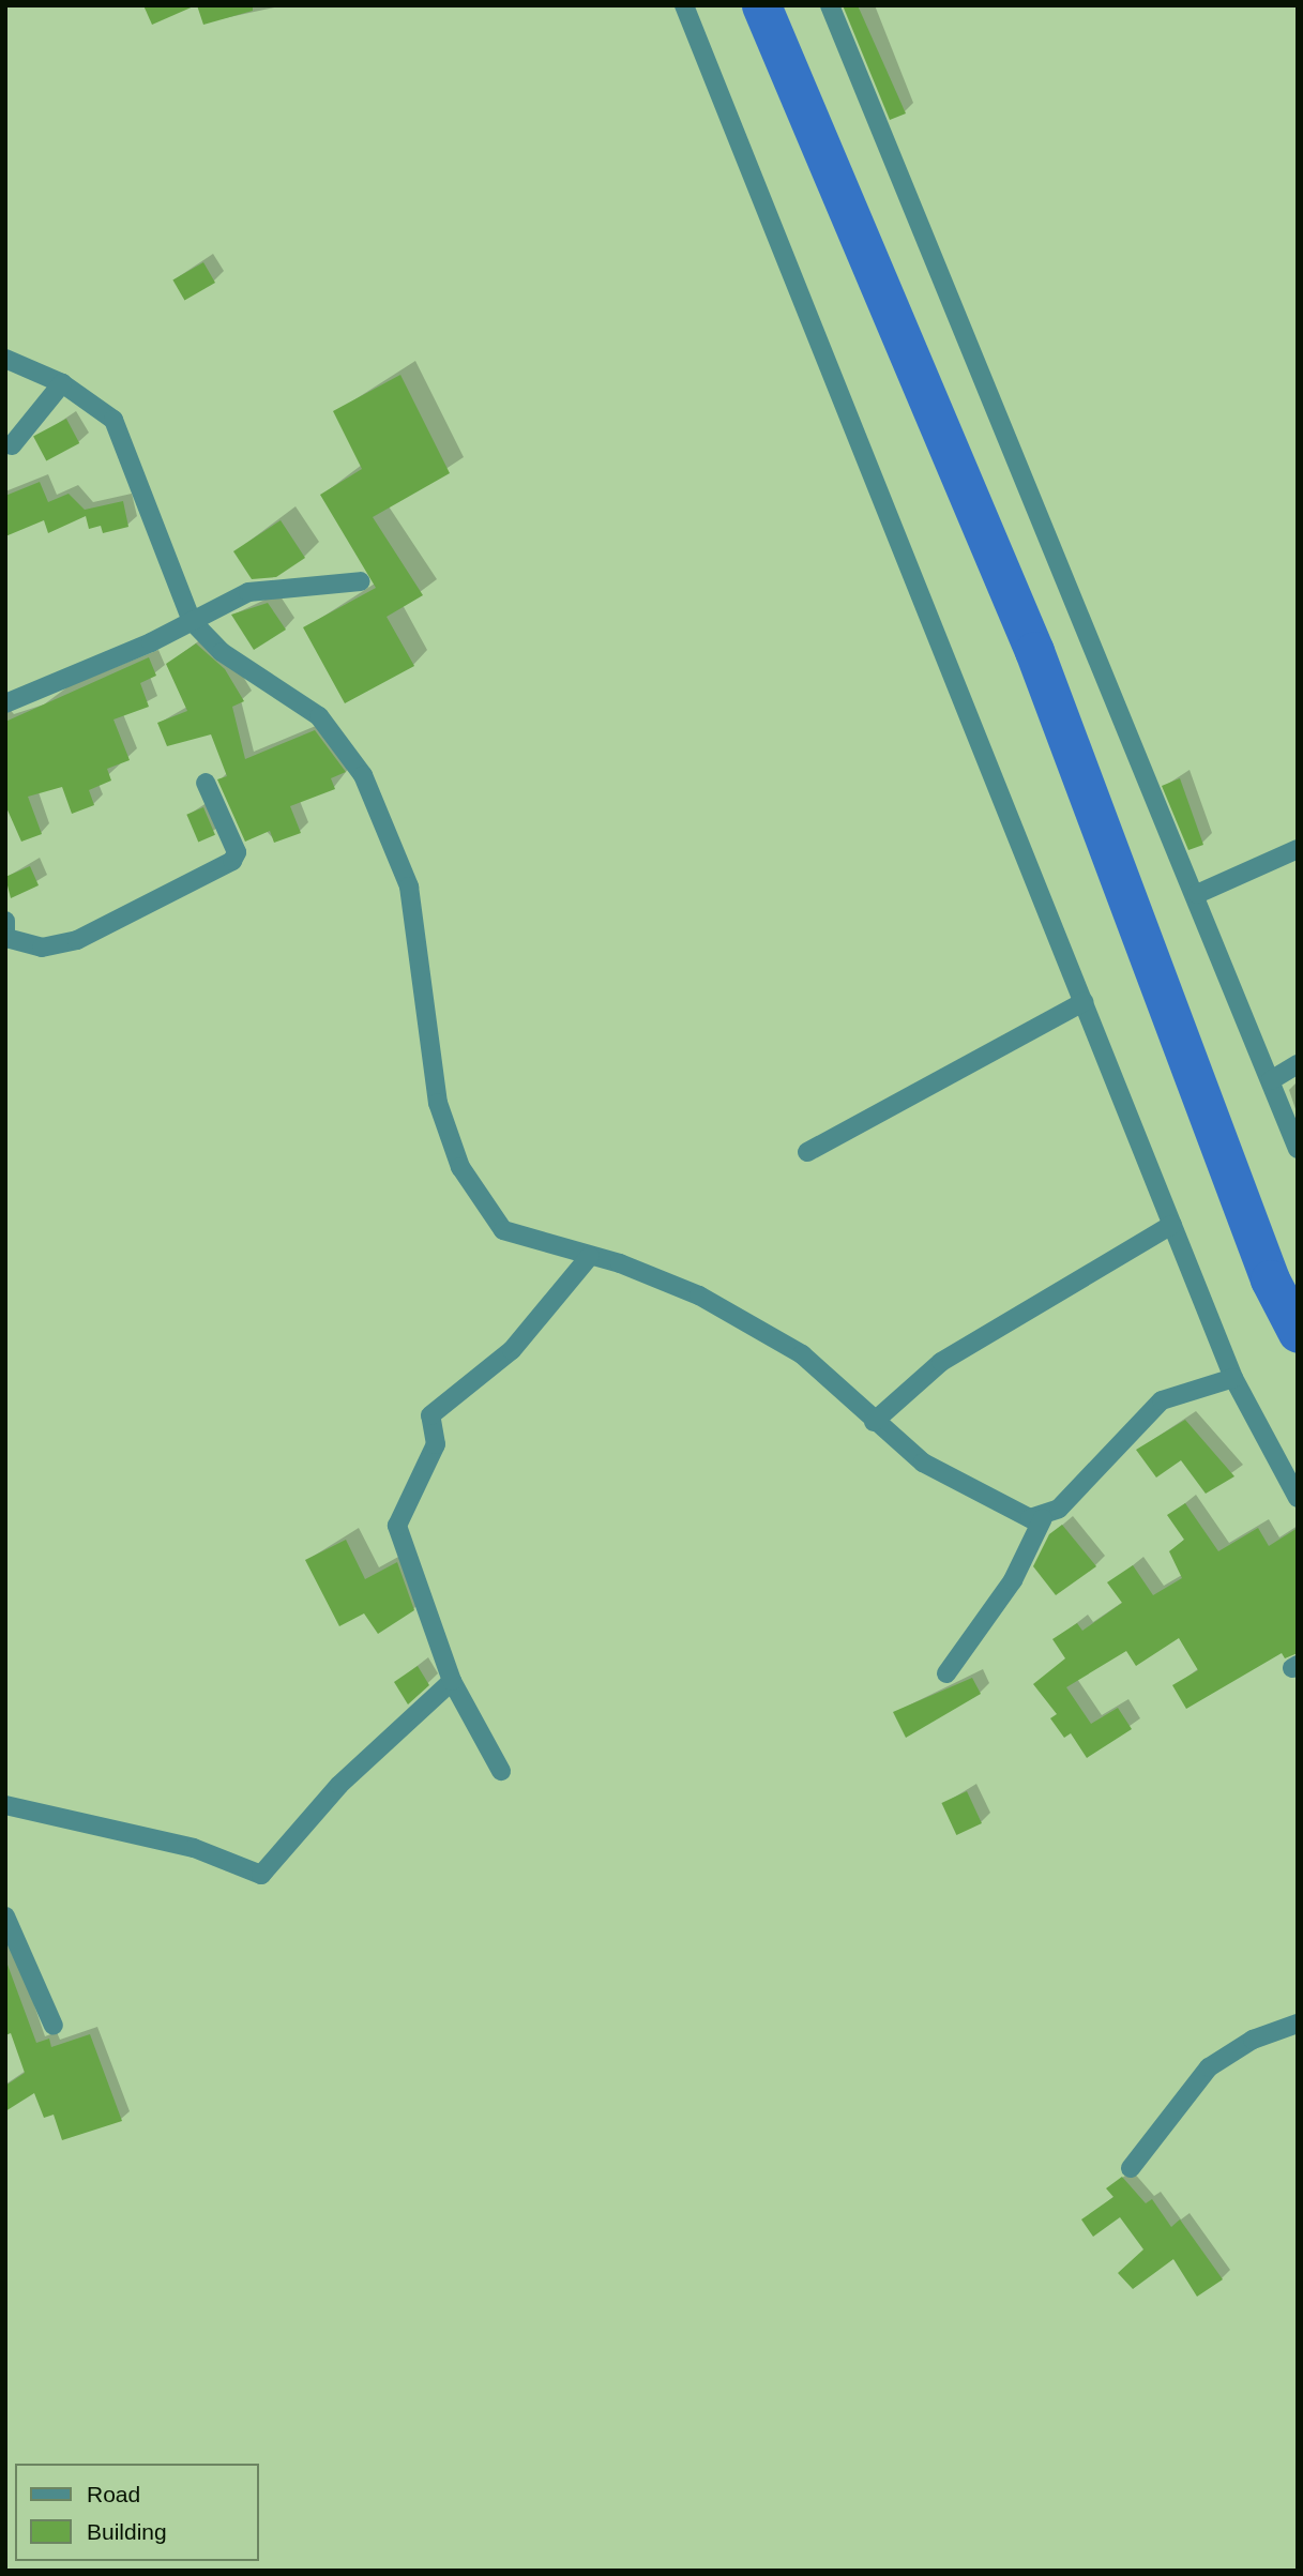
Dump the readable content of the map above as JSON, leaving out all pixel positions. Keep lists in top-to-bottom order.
{
  "legend": ["Road", "Building"]
}
